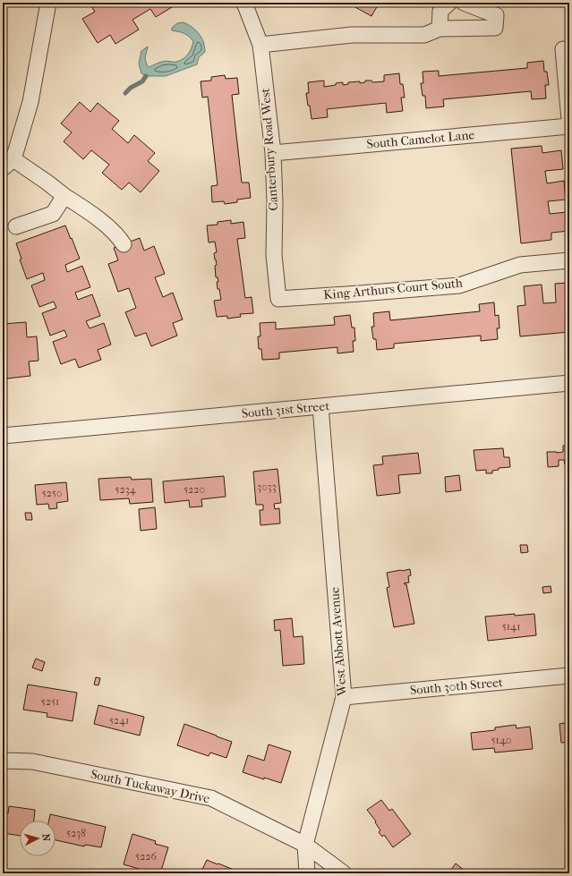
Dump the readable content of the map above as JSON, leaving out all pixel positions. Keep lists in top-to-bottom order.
{
  "streets": {
    "street": [
      "South Camelot Lane",
      "Canterbury Road West",
      "King Arthurs Court South",
      "South 31st Street",
      "West Abbott Avenue",
      "South 30th Street",
      "South Tuckaway Drive"
    ]
  },
  "crossings": [
    ["South Camelot Lane", "Canterbury Road West"],
    ["Canterbury Road West", "King Arthurs Court South"],
    ["South 31st Street", "West Abbott Avenue"],
    ["West Abbott Avenue", "South 30th Street"],
    ["West Abbott Avenue", "South Tuckaway Drive"]
  ],
  "house_numbers": [
    "3033",
    "5234",
    "5220",
    "5250",
    "5141",
    "5251",
    "5241",
    "5140",
    "5238",
    "5226"
  ],
  "north": "right"
}
